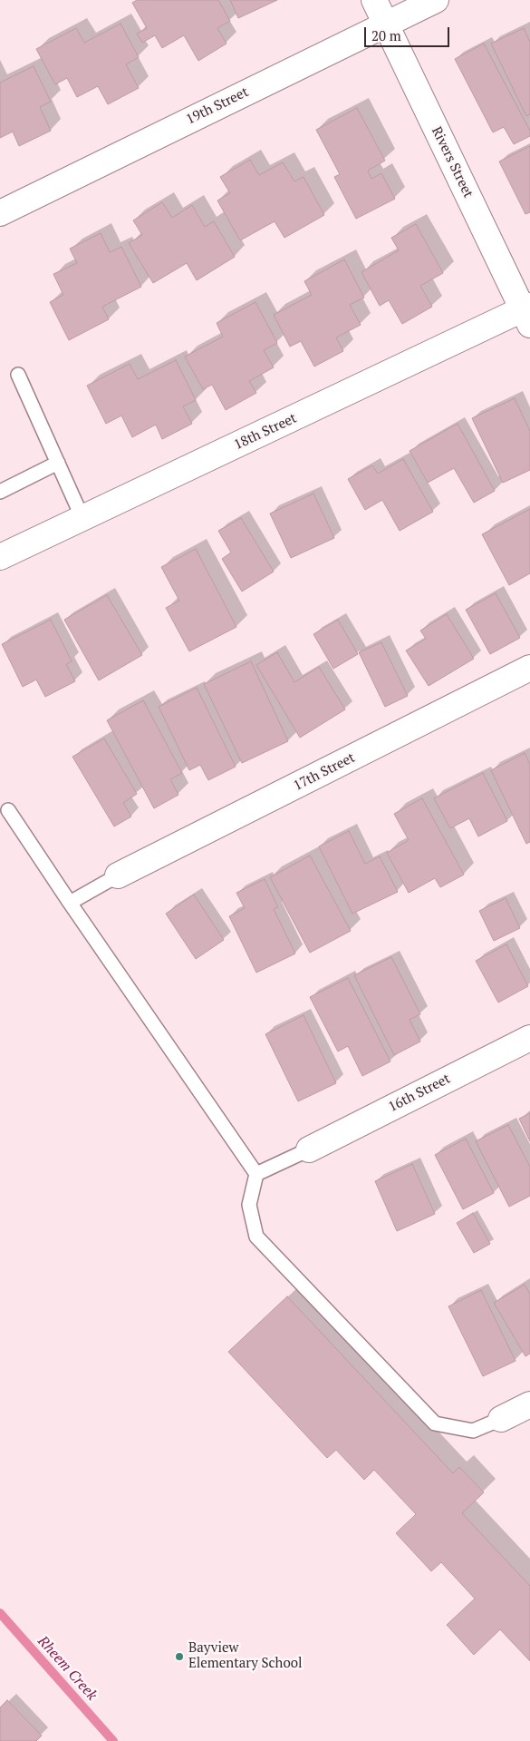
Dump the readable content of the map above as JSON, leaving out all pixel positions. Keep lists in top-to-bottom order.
{
  "streets": {
    "street": [
      "19th Street",
      "Rivers Street",
      "18th Street",
      "17th Street",
      "16th Street"
    ]
  },
  "crossings": [
    ["19th Street", "Rivers Street"],
    ["Rivers Street", "18th Street"]
  ],
  "water": ["Rheem Creek"],
  "places": ["Bayview Elementary School"],
  "scale_bar": "20 m"
}
